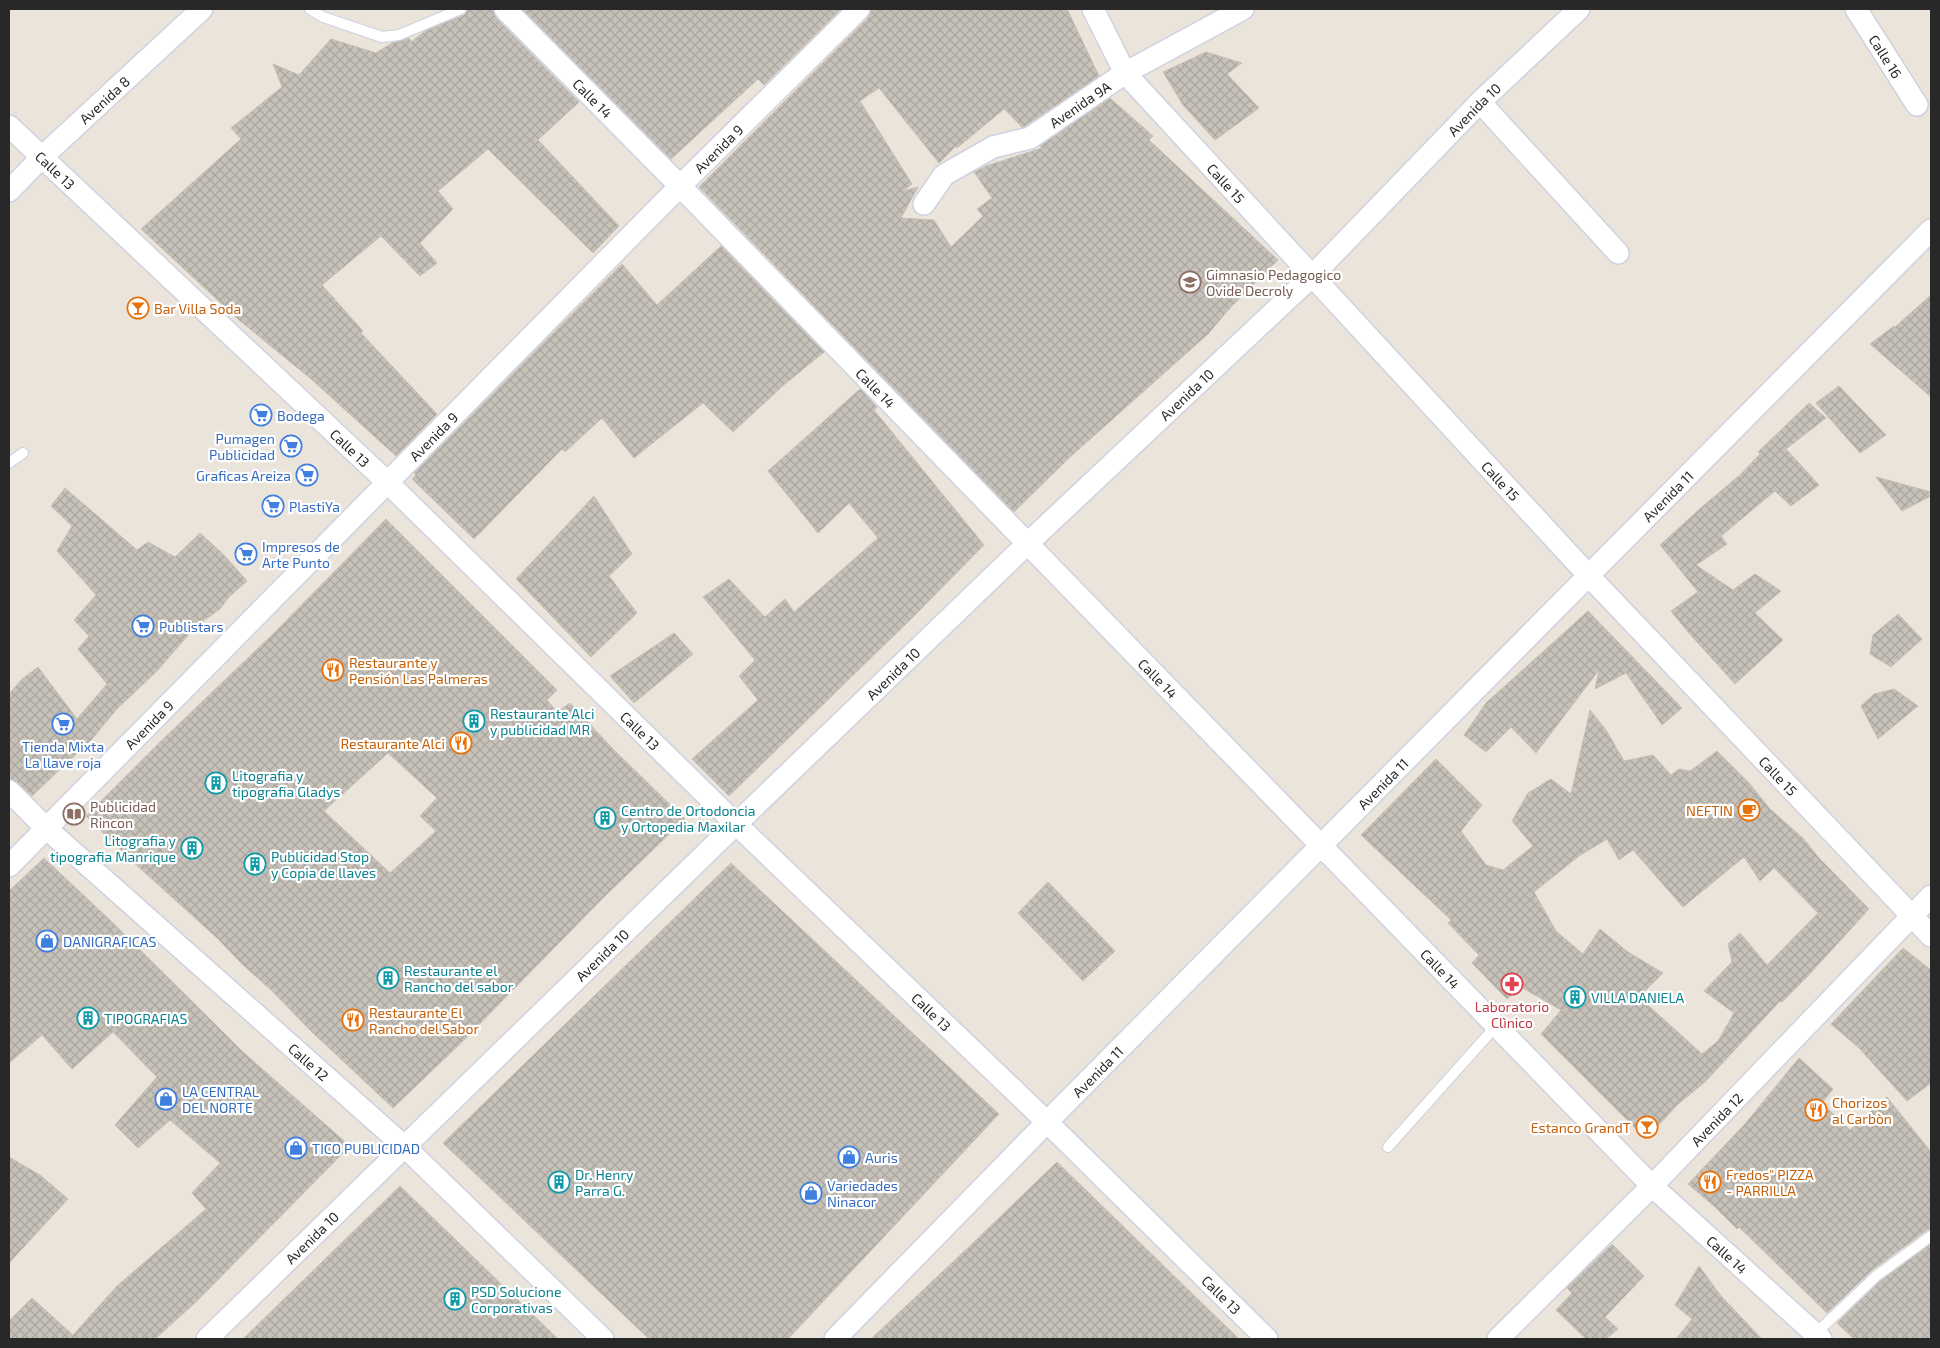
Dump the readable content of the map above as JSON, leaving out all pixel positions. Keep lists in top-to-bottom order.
{
  "streets": {
    "street": [
      "Calle 16",
      "Calle 14",
      "Avenida 8",
      "Avenida 9A",
      "Avenida 10",
      "Avenida 9",
      "Calle 13",
      "Calle 15",
      "Avenida 11",
      "Calle 12",
      "Avenida 12"
    ]
  },
  "crossings": [
    ["Calle 14", "Avenida 10"],
    ["Calle 14", "Avenida 9"],
    ["Calle 14", "Avenida 11"],
    ["Calle 14", "Avenida 12"],
    ["Avenida 8", "Calle 13"],
    ["Avenida 9A", "Calle 15"],
    ["Avenida 10", "Calle 13"],
    ["Avenida 10", "Calle 15"],
    ["Avenida 10", "Calle 12"],
    ["Avenida 9", "Calle 13"],
    ["Avenida 9", "Calle 12"],
    ["Calle 13", "Avenida 11"],
    ["Calle 15", "Avenida 11"],
    ["Calle 15", "Avenida 12"]
  ],
  "places": {
    "school or university": ["Gimnasio Pedagogico Ovide Decroly"],
    "bar": ["Bar Villa Soda", "Estanco GrandT"],
    "supermarket": [
      "Bodega",
      "Pumagen Publicidad",
      "Graficas Areiza",
      "PlastiYa",
      "Impresos de Arte Punto",
      "Publistars",
      "Tienda Mixta La llave roja"
    ],
    "restaurant": [
      "Restaurante y Pensión Las Palmeras",
      "Restaurante Alci",
      "Restaurante El Rancho del Sabor",
      "Chorizos al Carbòn",
      "Fredos\" PIZZA - PARRILLA"
    ],
    "building": [
      "Restaurante Alci y publicidad MR",
      "Litografia y tipografia Gladys",
      "Centro de Ortodoncia y Ortopedia Maxilar",
      "Litografia y tipografia Manrique",
      "Publicidad Stop y Copia de llaves",
      "Restaurante el Rancho del sabor",
      "VILLA DANIELA",
      "TIPOGRAFIAS",
      "Dr. Henry Parra G.",
      "PSD Solucione Corporativas"
    ],
    "cafe": ["NEFTIN"],
    "library": ["Publicidad Rincon"],
    "shop": [
      "DANIGRAFICAS",
      "LA CENTRAL DEL NORTE",
      "TICO PUBLICIDAD",
      "Auris",
      "Variedades Ninacor"
    ],
    "pharmacy": ["Laboratorio Clìnico"]
  }
}
